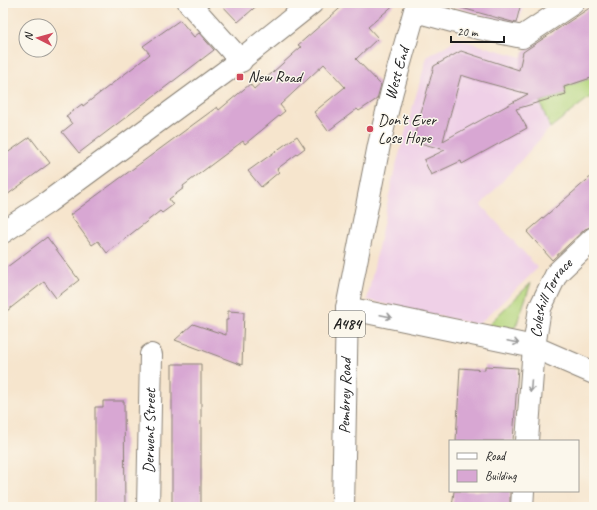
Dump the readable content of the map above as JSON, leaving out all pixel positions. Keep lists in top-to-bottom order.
{
  "streets": {
    "main road": [
      "West End",
      "Coleshill Terrace",
      "A484",
      "Pembrey Road",
      "Derwent Street"
    ]
  },
  "crossings": [
    ["West End", "Pembrey Road"]
  ],
  "one_way": ["Coleshill Terrace"],
  "places": {
    "transit": ["New Road"],
    "other": ["Don't Ever Lose Hope"]
  },
  "legend": ["Road", "Building"],
  "scale_bar": "20 m",
  "north": "left"
}
